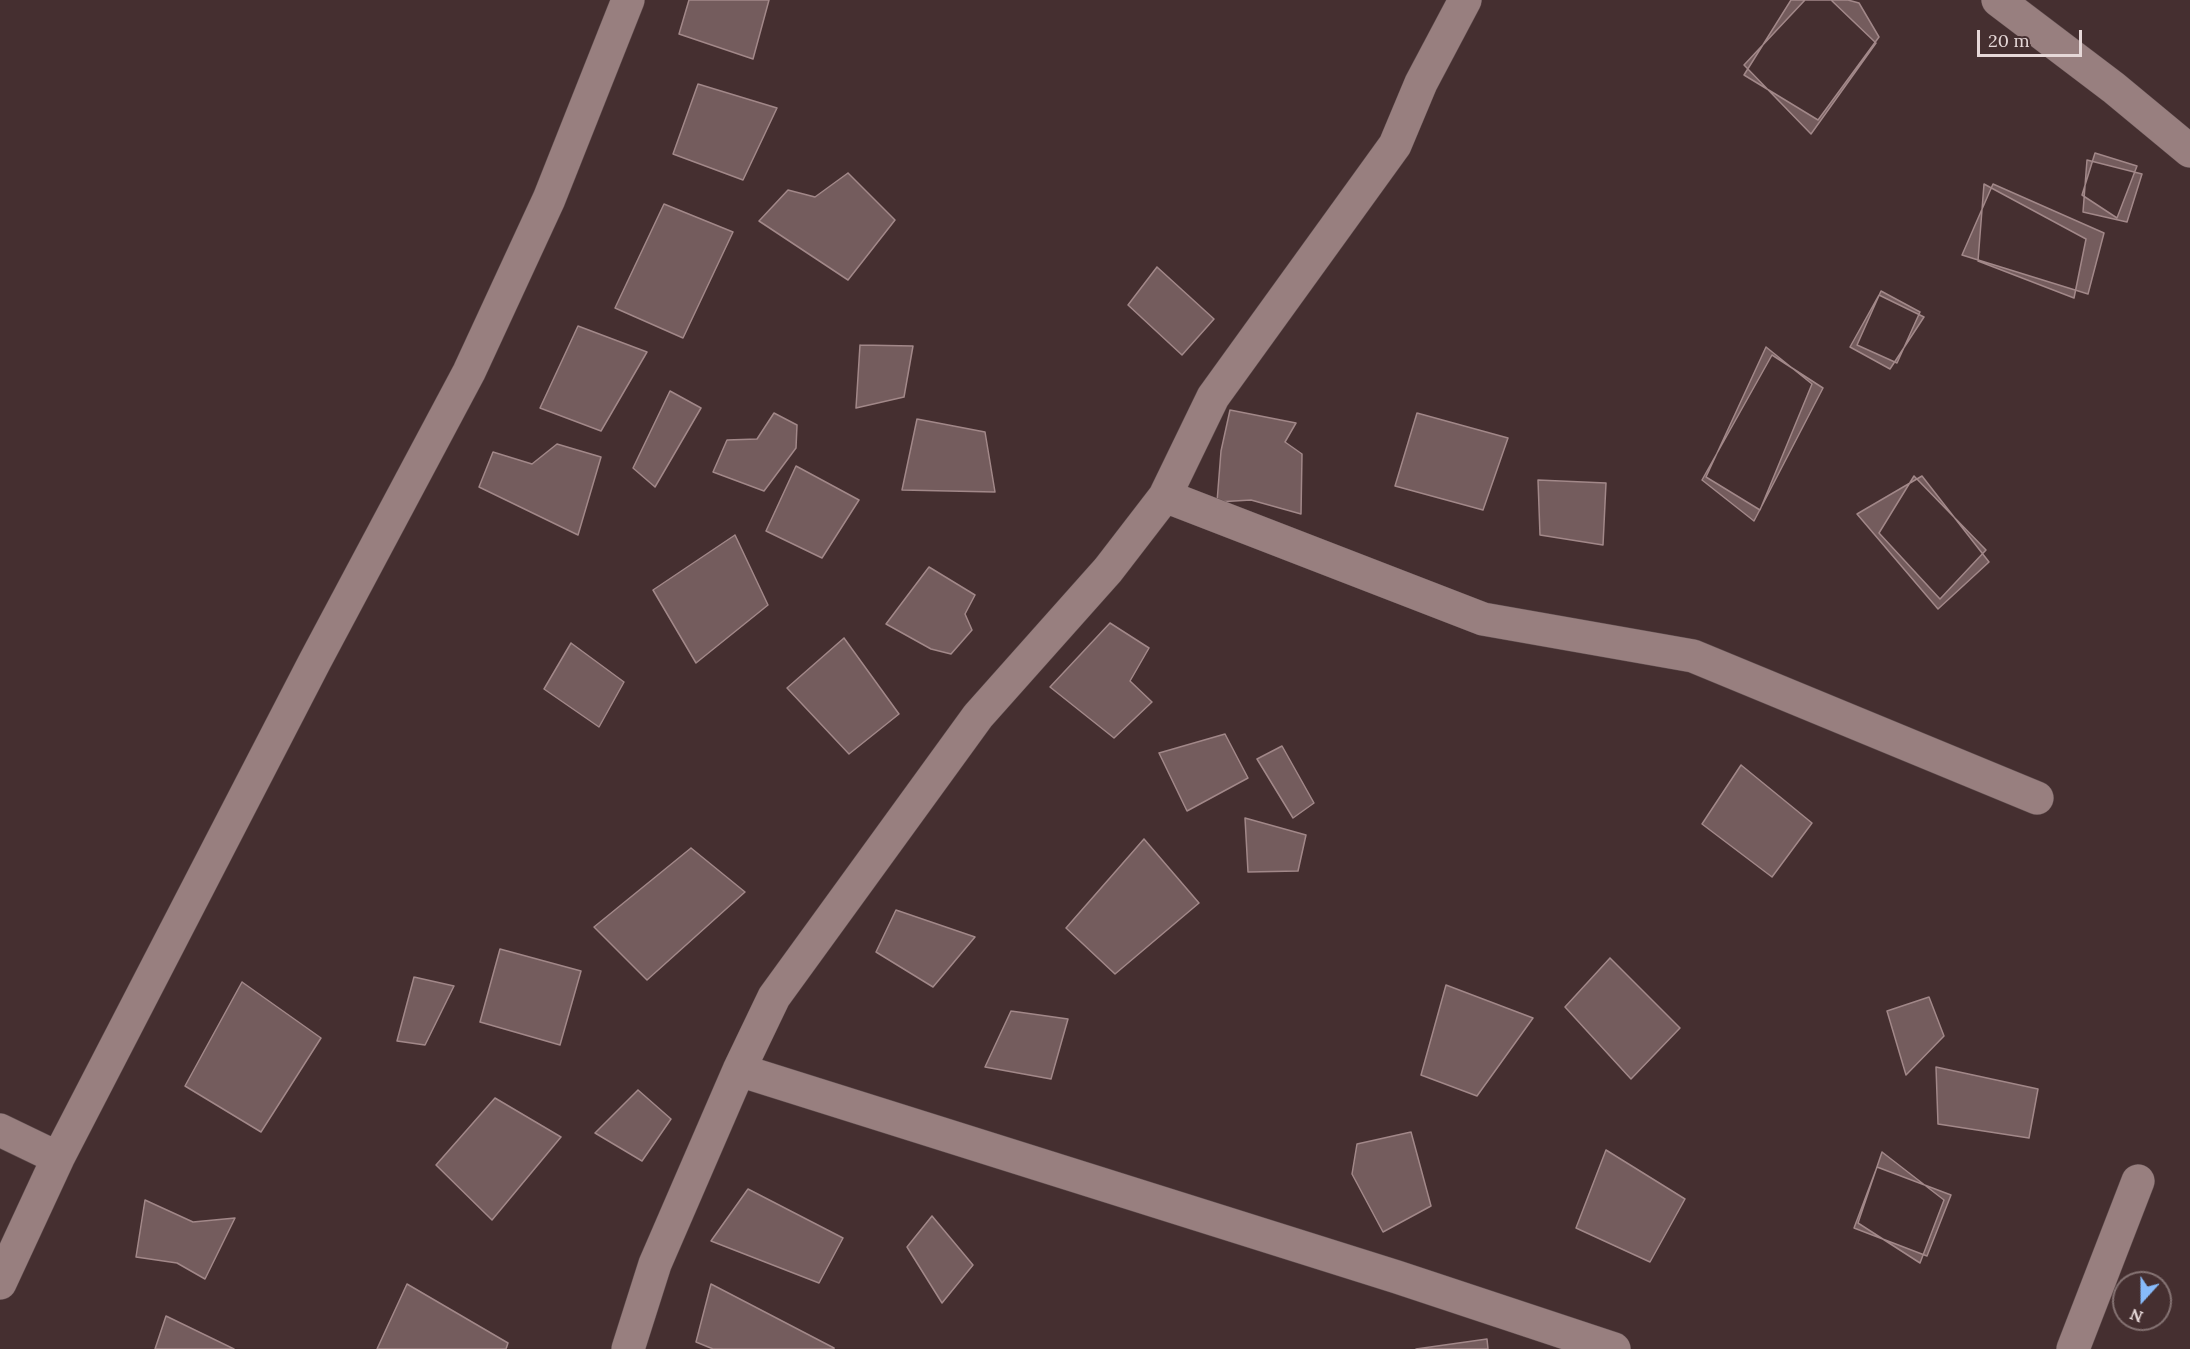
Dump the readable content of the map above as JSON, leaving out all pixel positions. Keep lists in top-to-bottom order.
{
  "scale_bar": "20 m",
  "north": "bottom"
}
